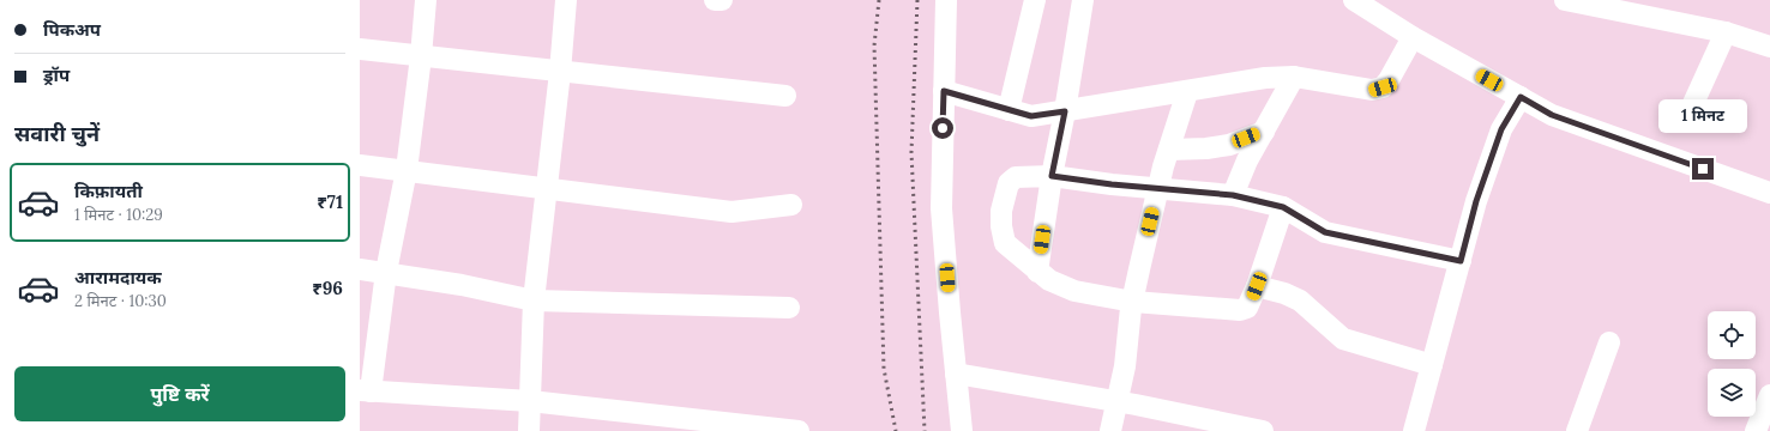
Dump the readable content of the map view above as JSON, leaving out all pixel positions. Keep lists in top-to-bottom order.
{
  "page": {
    "banner": ["पिकअप", "ड्रॉप"],
    "bubble": "1 मिनट",
    "heading": "सवारी चुनें",
    "list": [
      {
        "name": "किफ़ायती",
        "note": "1 मिनट · 10:29",
        "value": "₹71"
      },
      {
        "name": "आरामदायक",
        "note": "2 मिनट · 10:30",
        "value": "₹96"
      }
    ],
    "buttons": "पुष्टि करें"
  }
}
